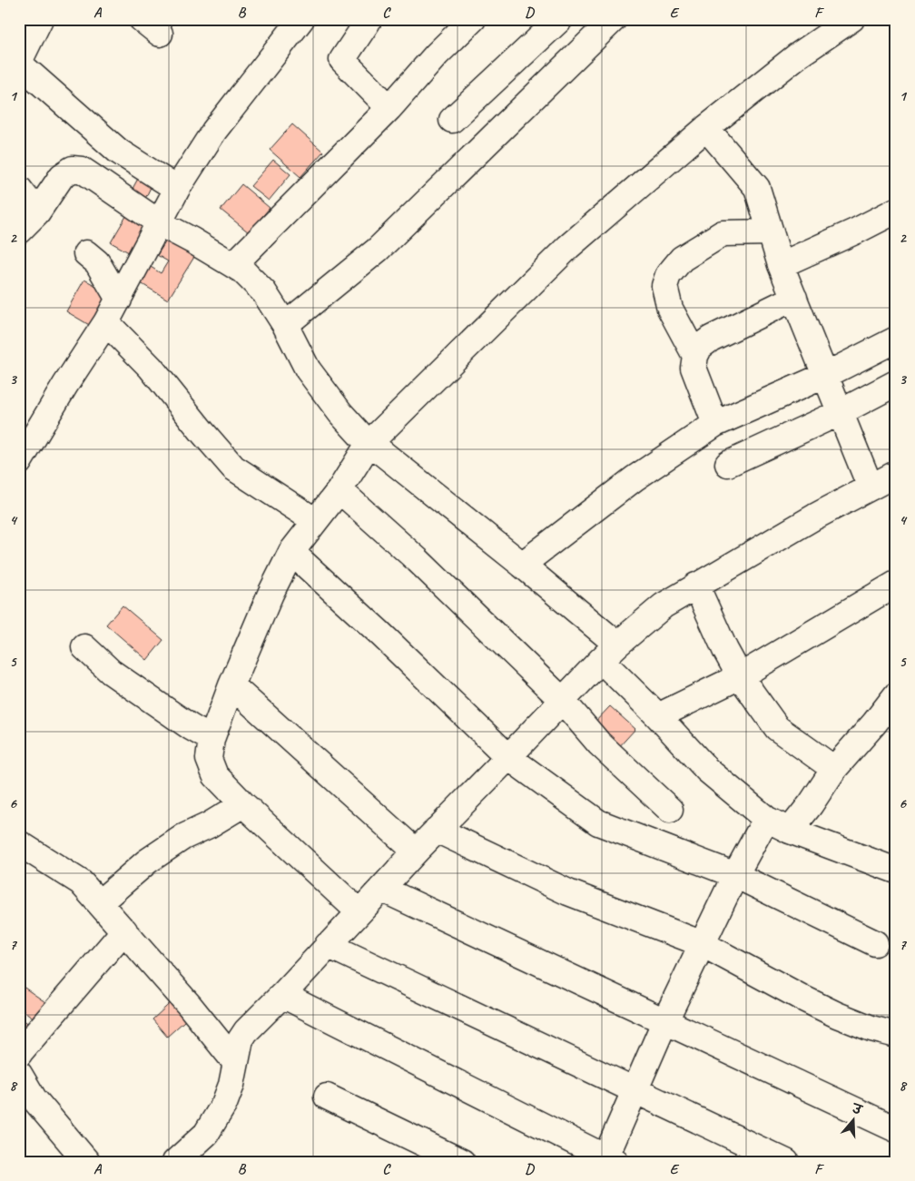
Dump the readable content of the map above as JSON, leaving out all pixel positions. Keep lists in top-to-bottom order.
{
  "north": "top",
  "grid": {
    "columns": [
      "A",
      "B",
      "C",
      "D",
      "E",
      "F"
    ],
    "rows": [
      "1",
      "2",
      "3",
      "4",
      "5",
      "6",
      "7",
      "8"
    ]
  }
}
